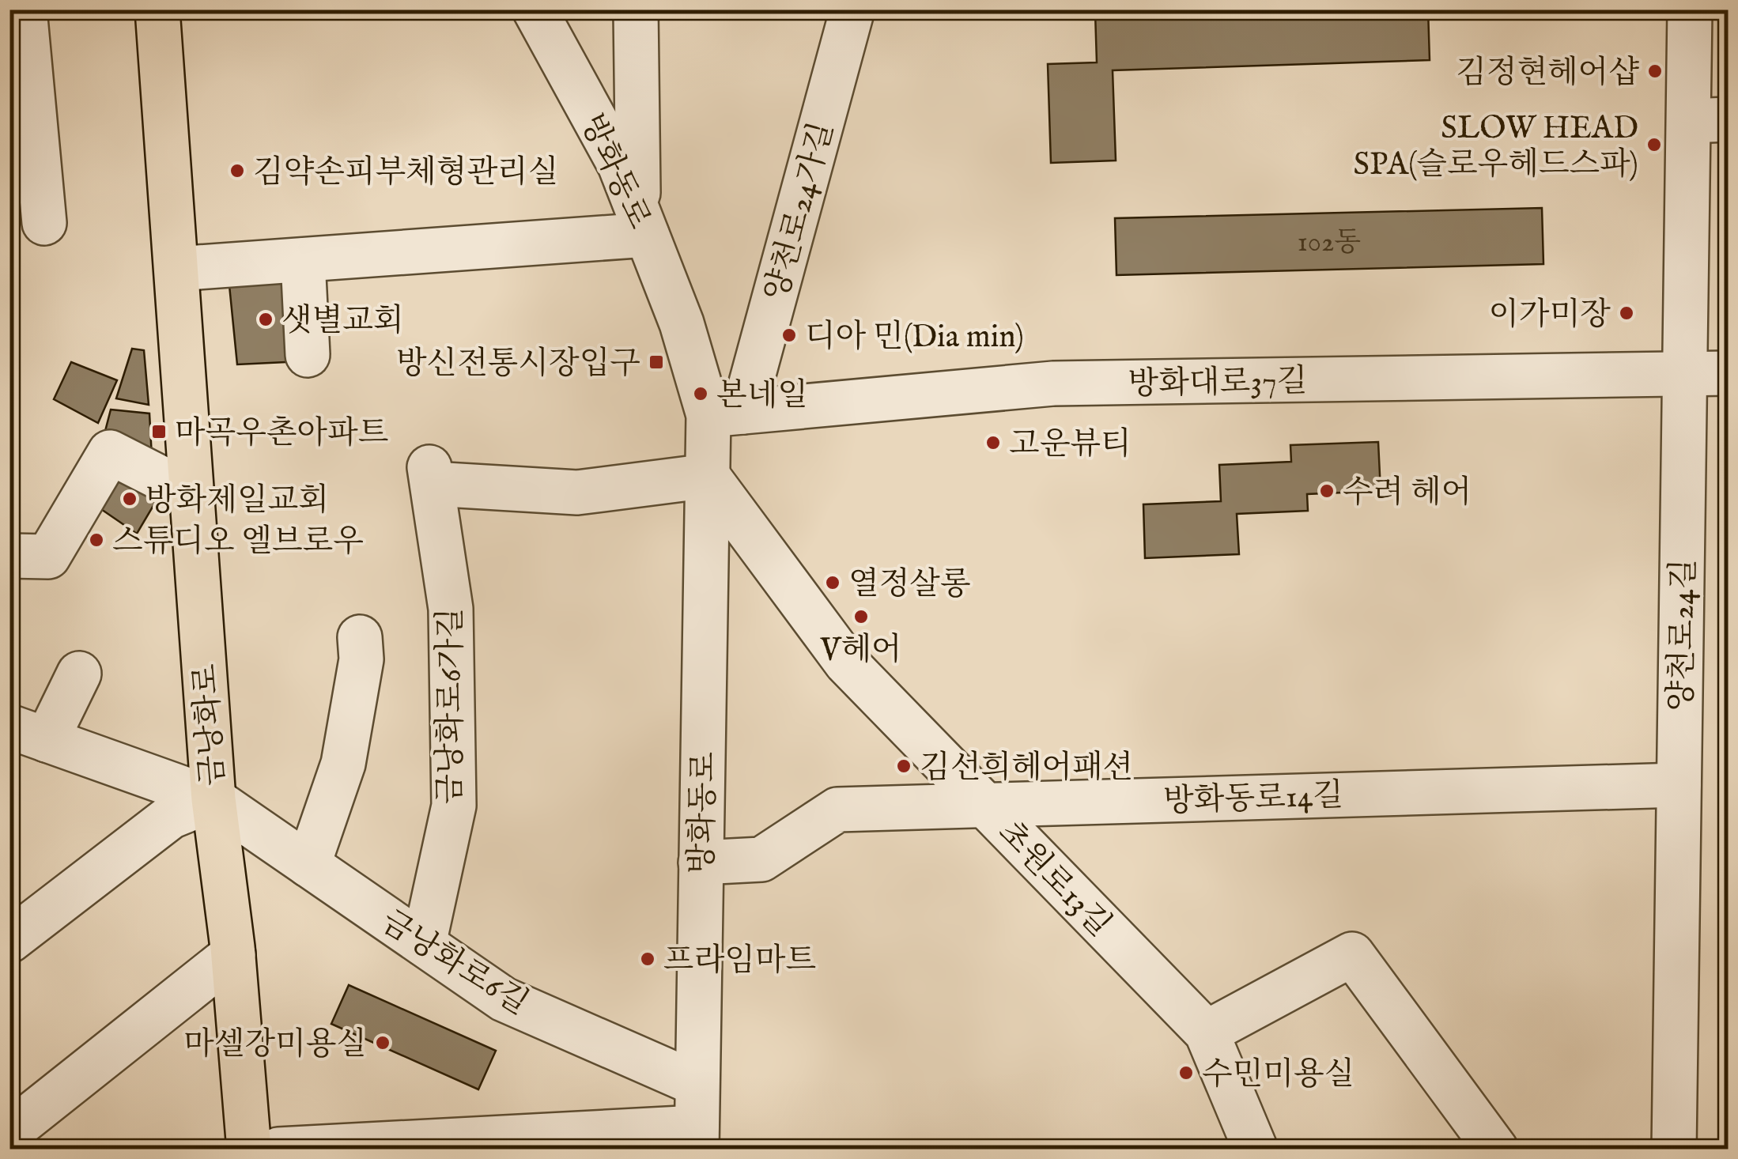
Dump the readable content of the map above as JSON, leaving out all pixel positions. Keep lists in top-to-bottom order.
{
  "streets": {
    "main road": ["금낭화로"],
    "street": [
      "방화동로",
      "양천로24가길",
      "방화대로37길",
      "양천로24길",
      "금낭화로6가길",
      "방화동로14길",
      "초원로13길",
      "금낭화로6길"
    ]
  },
  "crossings": [
    ["방화동로", "양천로24가길"],
    ["방화동로", "방화대로37길"],
    ["방화동로", "금낭화로6가길"],
    ["방화동로", "방화동로14길"],
    ["방화동로", "초원로13길"],
    ["방화동로", "금낭화로6길"],
    ["양천로24가길", "방화대로37길"],
    ["방화대로37길", "양천로24길"],
    ["양천로24길", "방화동로14길"],
    ["금낭화로6가길", "초원로13길"],
    ["금낭화로6가길", "금낭화로6길"],
    ["금낭화로", "금낭화로6길"],
    ["방화동로14길", "초원로13길"]
  ],
  "places": {
    "other": [
      "김정현헤어샵",
      "SLOW HEAD SPA(슬로우헤드스파)",
      "김약손피부체형관리실",
      "이가미장",
      "샛별교회",
      "디아 민(Dia min)",
      "본네일",
      "고운뷰티",
      "수려 헤어",
      "방화제일교회",
      "스튜디오 엘브로우",
      "열정살롱",
      "V헤어",
      "김선희헤어패션",
      "프라임마트",
      "마셀강미용실",
      "수민미용실"
    ],
    "transit": ["방신전통시장입구", "마곡우촌아파트"]
  },
  "house_numbers": ["102동"]
}
